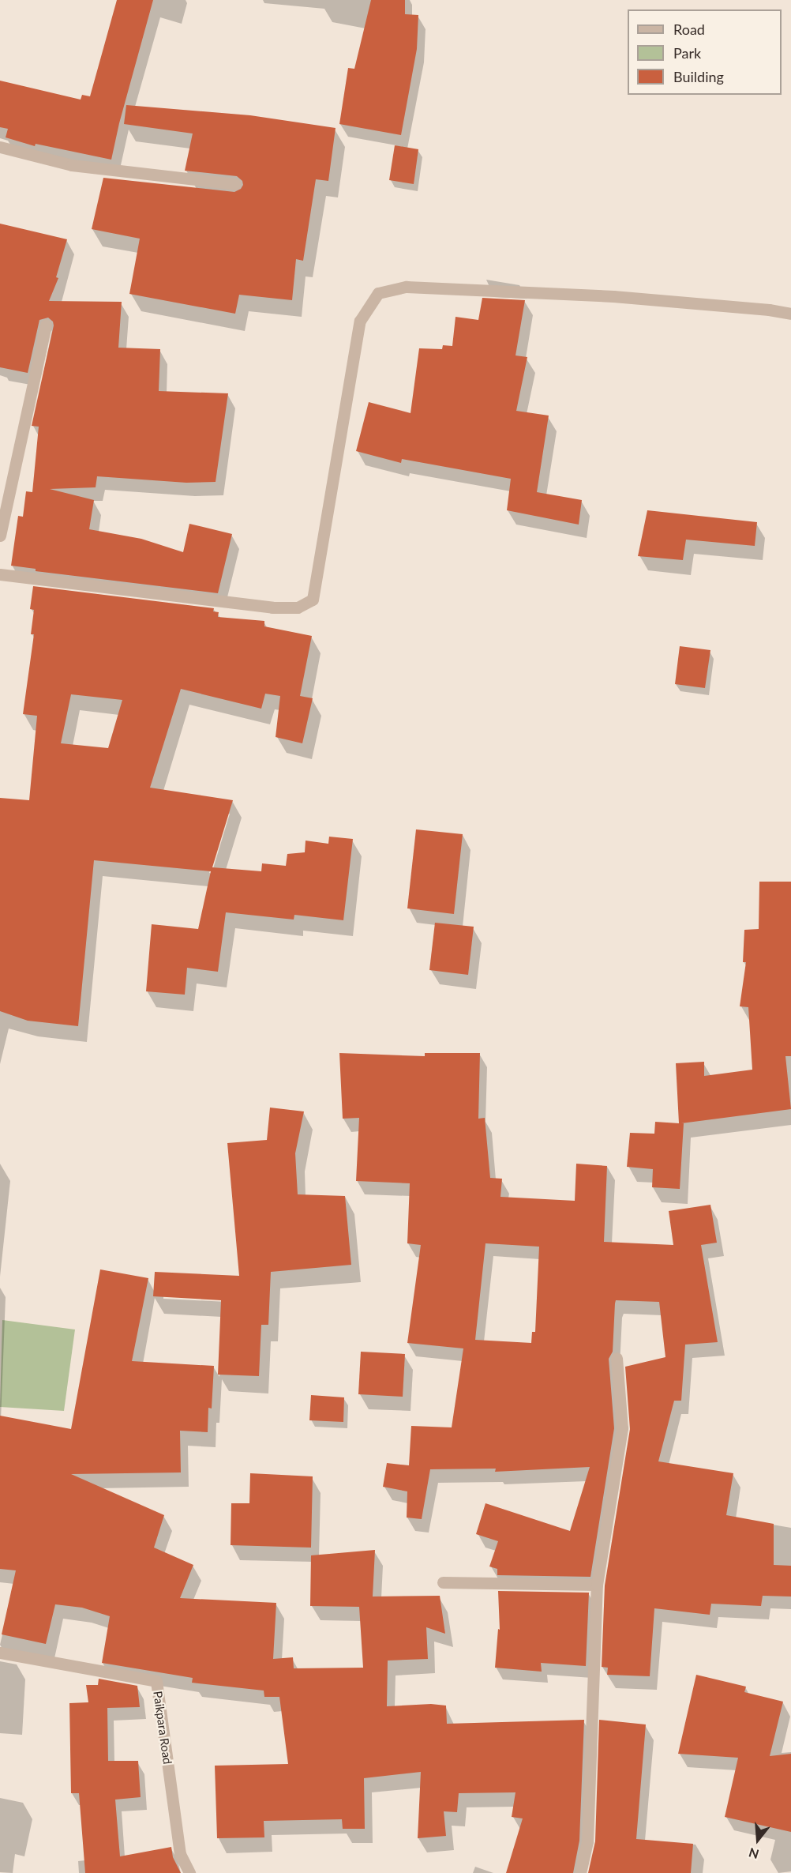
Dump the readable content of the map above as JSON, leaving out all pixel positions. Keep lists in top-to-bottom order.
{
  "streets": {
    "street": ["Paikpara Road"]
  },
  "legend": ["Road", "Park", "Building"],
  "north": "bottom"
}
